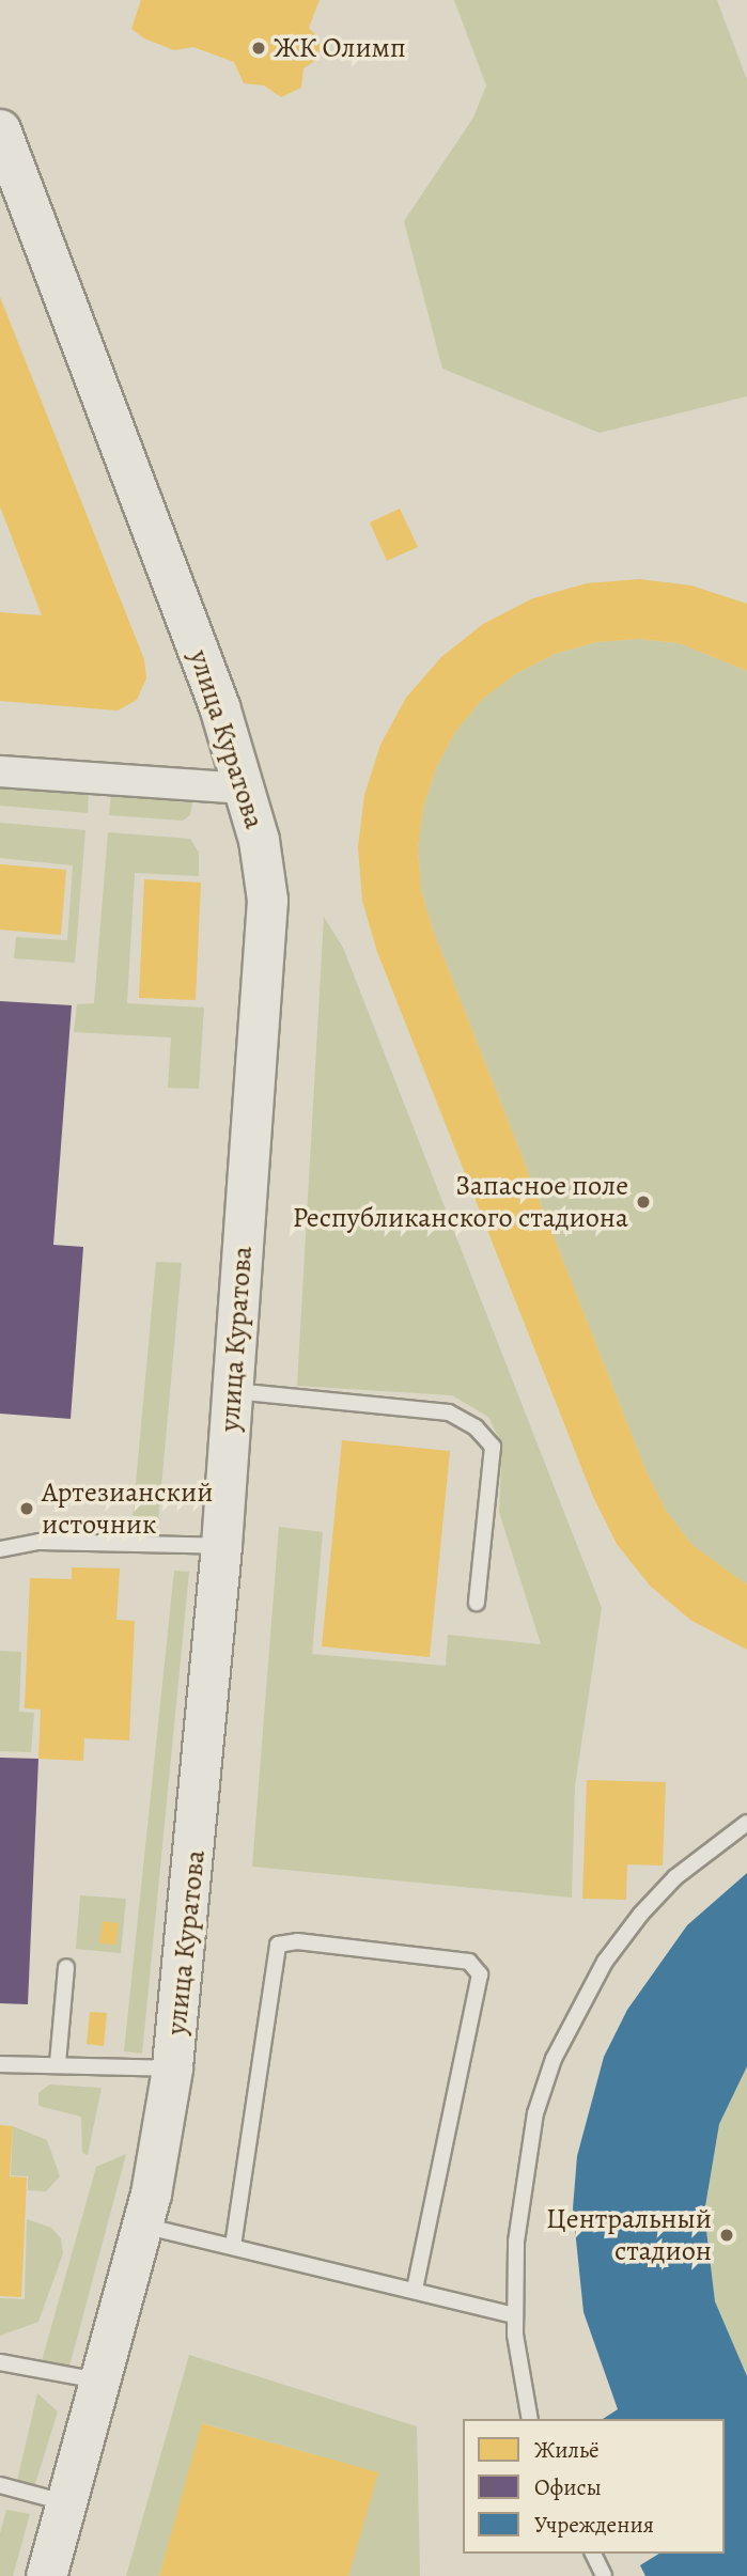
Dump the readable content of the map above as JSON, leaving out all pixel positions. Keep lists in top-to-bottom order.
{
  "streets": {
    "street": ["улица Куратова"]
  },
  "places": [
    "ЖК Олимп",
    "Запасное поле Республиканского стадиона",
    "Артезианский источник",
    "Центральный стадион"
  ],
  "legend": ["Жильё", "Офисы", "Учреждения"]
}
